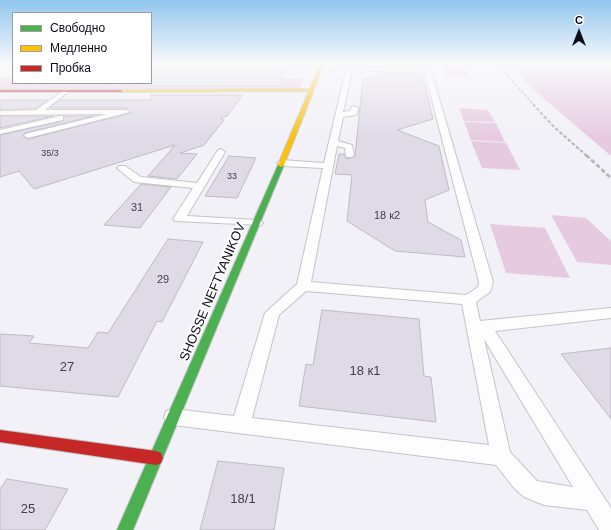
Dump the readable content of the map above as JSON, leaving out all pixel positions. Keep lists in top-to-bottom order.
{
  "streets": {
    "main road": ["SHOSSE NEFTYANIKOV"]
  },
  "house_numbers": [
    "35/3",
    "33",
    "31",
    "18 к2",
    "29",
    "27",
    "18 к1",
    "18/1",
    "25"
  ],
  "legend": ["Свободно", "Медленно", "Пробка"],
  "north": "top"
}
